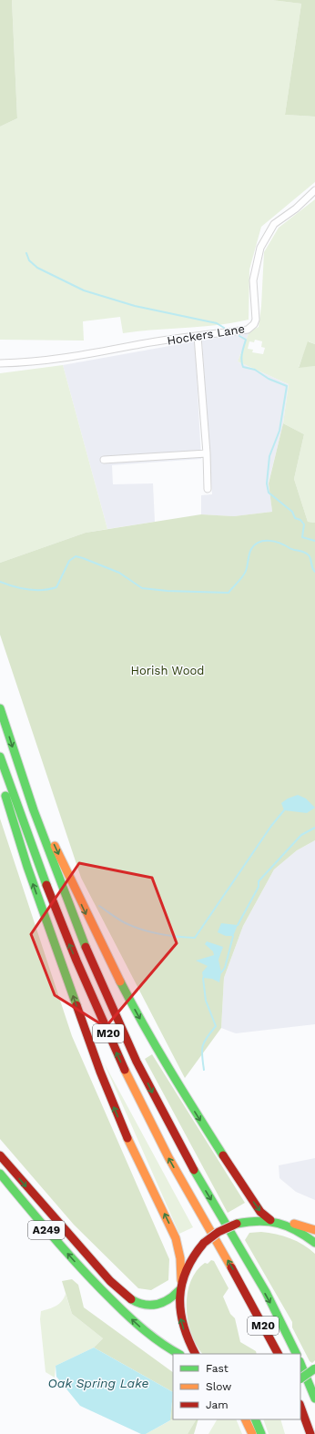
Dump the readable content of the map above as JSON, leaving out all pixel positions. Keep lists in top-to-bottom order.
{
  "streets": {
    "highway": ["M20", "A249"],
    "street": ["Hockers Lane"]
  },
  "water": ["Oak Spring Lake"],
  "parks": ["Horish Wood"],
  "legend": ["Fast", "Slow", "Jam"]
}
